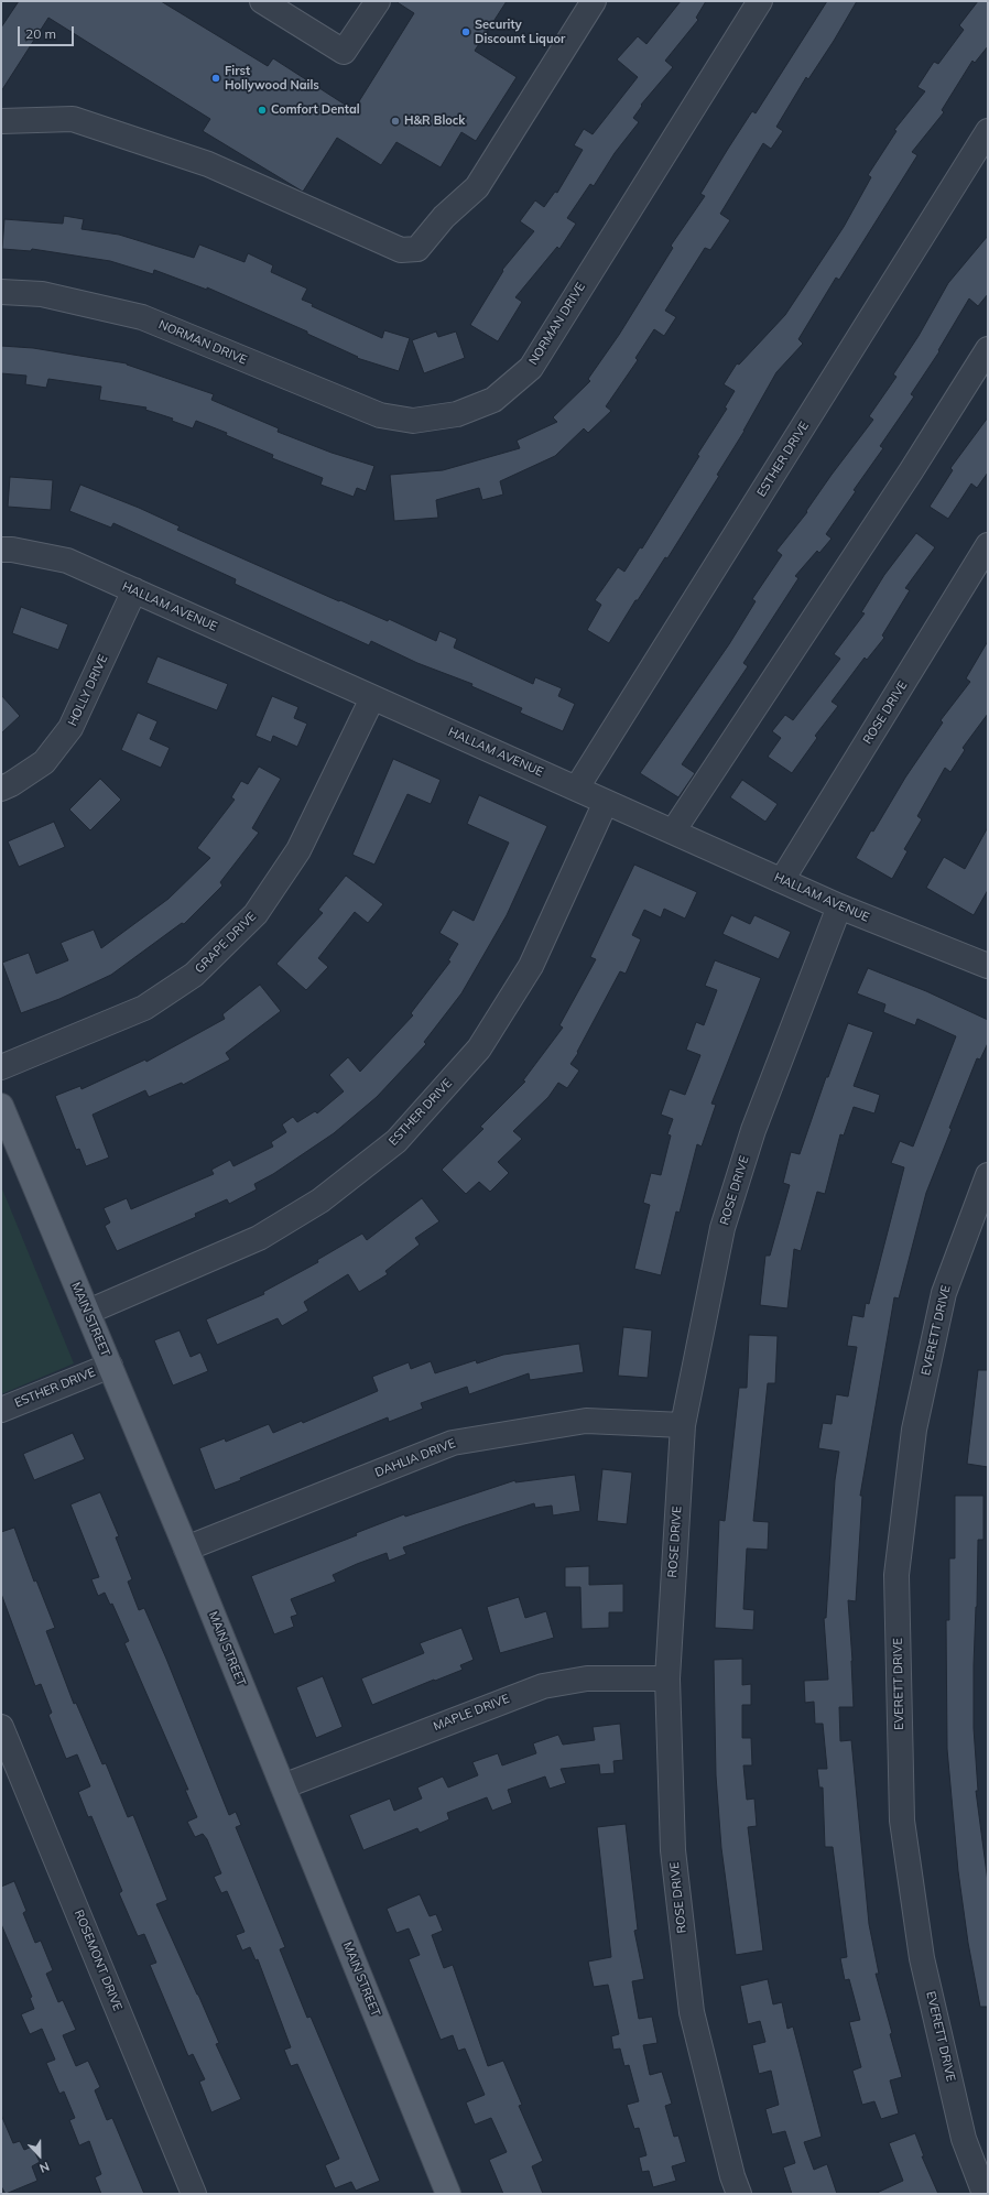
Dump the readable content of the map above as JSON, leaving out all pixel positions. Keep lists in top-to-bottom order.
{
  "streets": {
    "main road": ["MAIN STREET"],
    "street": [
      "NORMAN DRIVE",
      "ESTHER DRIVE",
      "HALLAM AVENUE",
      "HOLLY DRIVE",
      "ROSE DRIVE",
      "GRAPE DRIVE",
      "EVERETT DRIVE",
      "DAHLIA DRIVE",
      "MAPLE DRIVE",
      "ROSEMONT DRIVE"
    ]
  },
  "crossings": [
    ["ESTHER DRIVE", "HALLAM AVENUE"],
    ["ESTHER DRIVE", "MAIN STREET"],
    ["HALLAM AVENUE", "HOLLY DRIVE"],
    ["HALLAM AVENUE", "ROSE DRIVE"],
    ["HALLAM AVENUE", "GRAPE DRIVE"],
    ["ROSE DRIVE", "DAHLIA DRIVE"],
    ["ROSE DRIVE", "MAPLE DRIVE"],
    ["MAIN STREET", "DAHLIA DRIVE"],
    ["MAIN STREET", "MAPLE DRIVE"]
  ],
  "places": [
    "Security Discount Liquor",
    "First Hollywood Nails",
    "Comfort Dental",
    "H&R Block"
  ],
  "scale_bar": "20 m",
  "north": "bottom"
}
